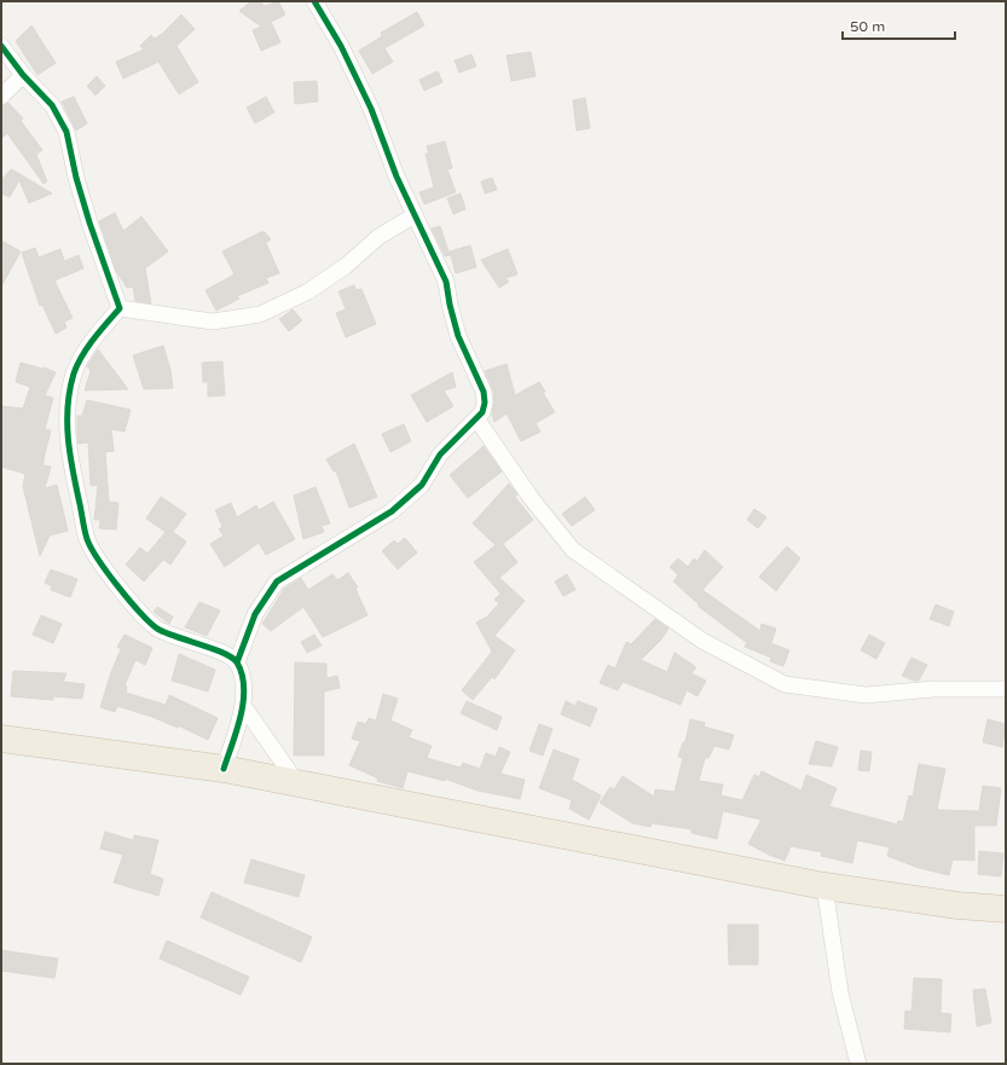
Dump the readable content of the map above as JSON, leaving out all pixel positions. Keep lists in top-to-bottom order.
{
  "scale_bar": "50 m"
}
